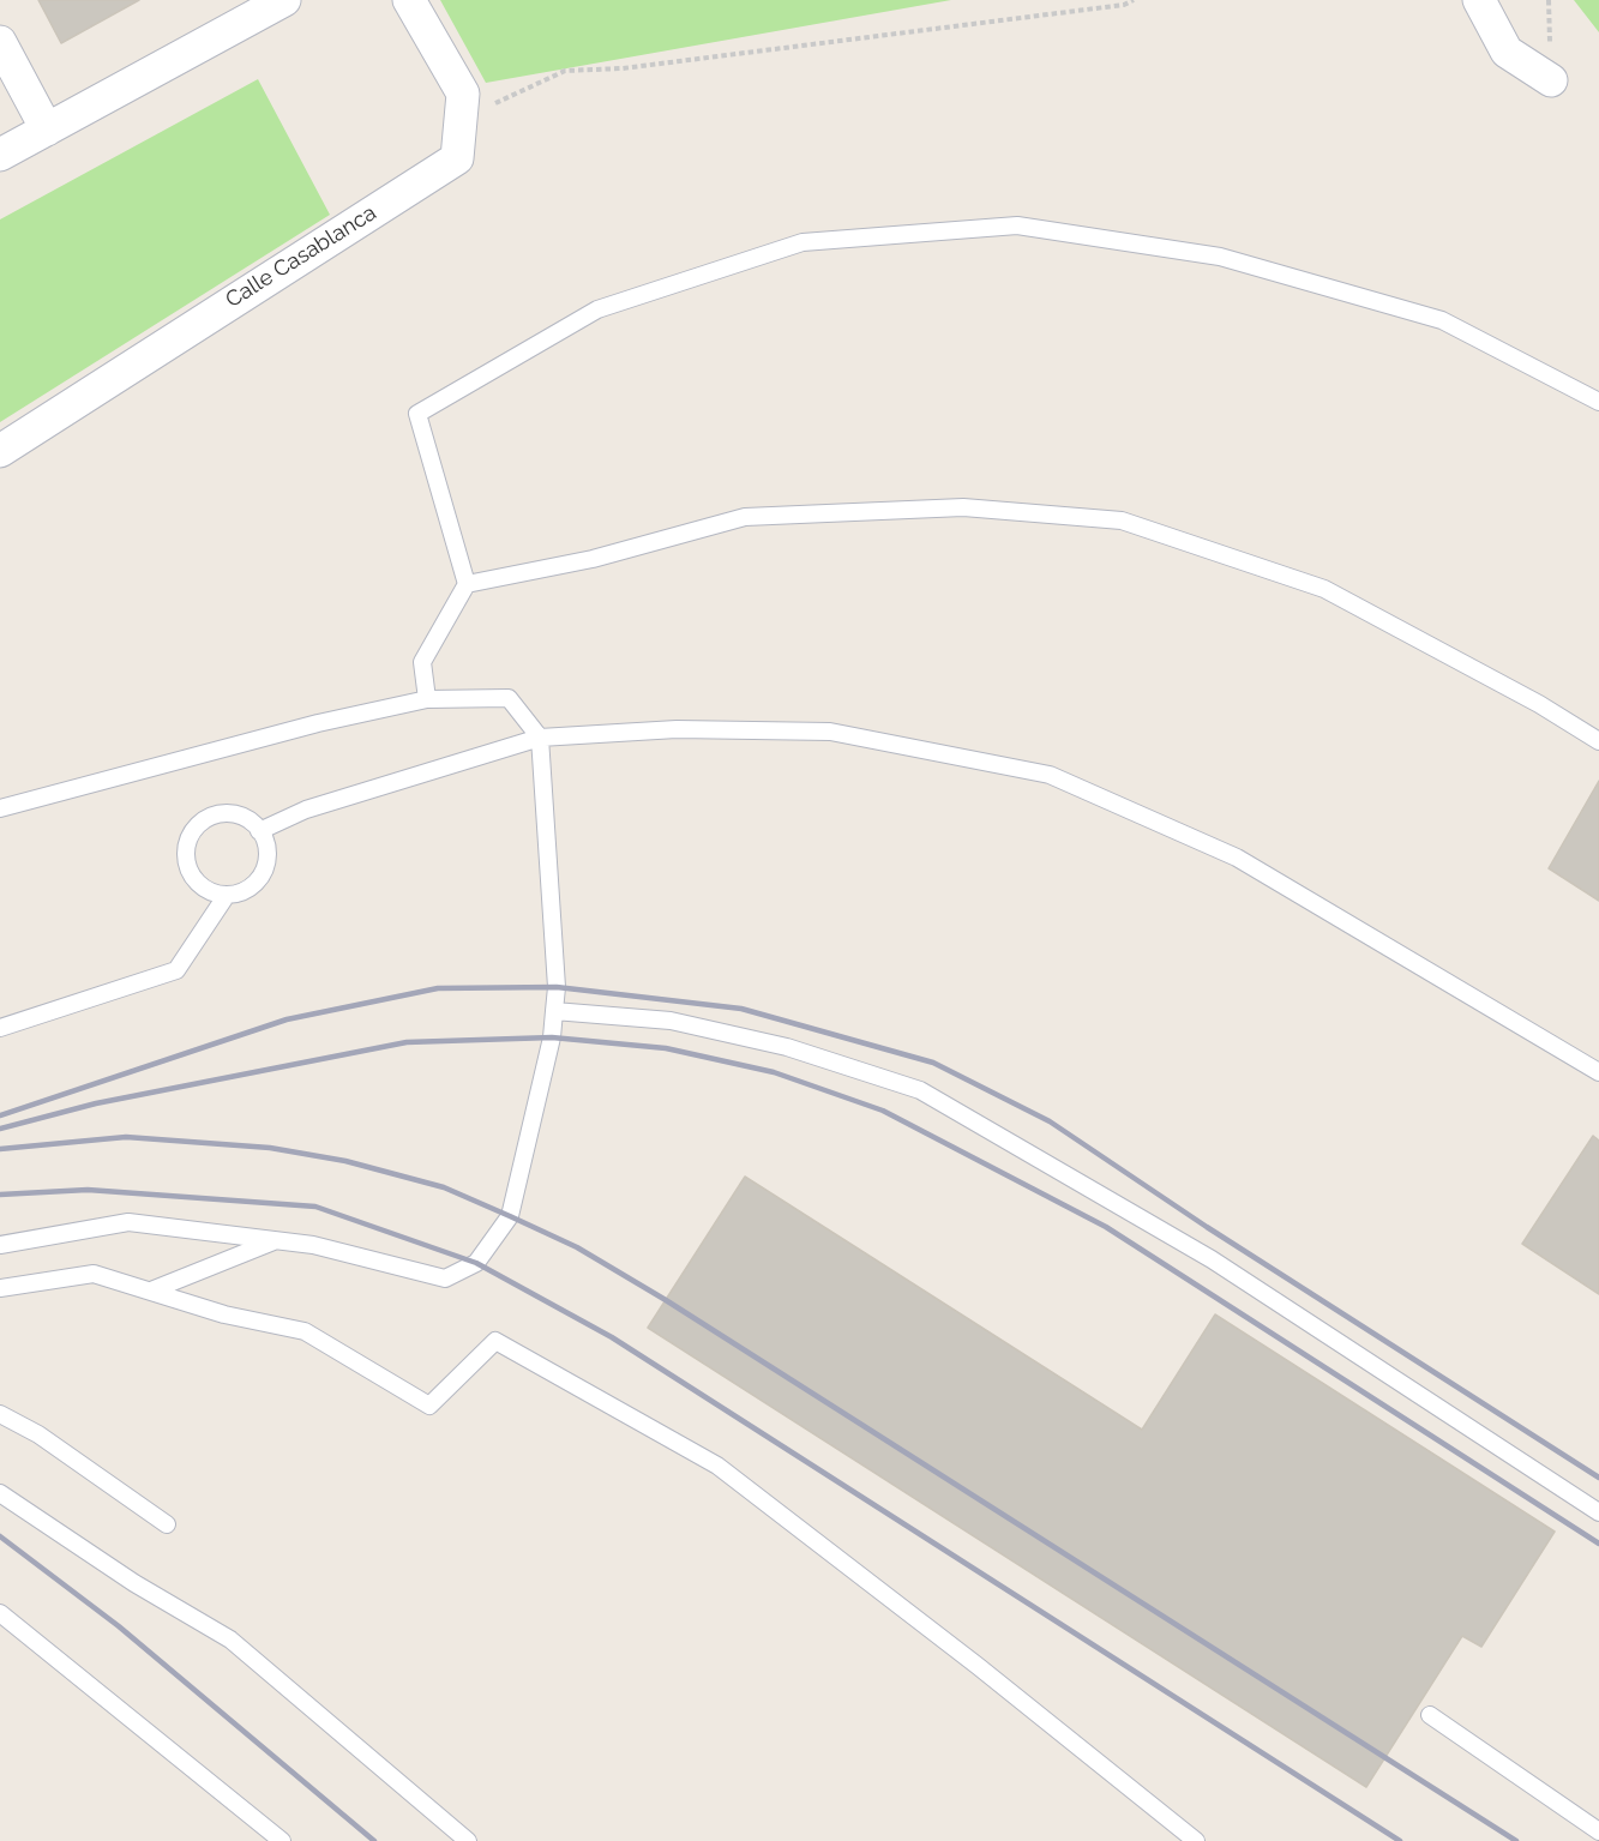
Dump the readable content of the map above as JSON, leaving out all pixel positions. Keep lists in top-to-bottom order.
{
  "streets": {
    "street": ["Calle Casablanca"]
  }
}
